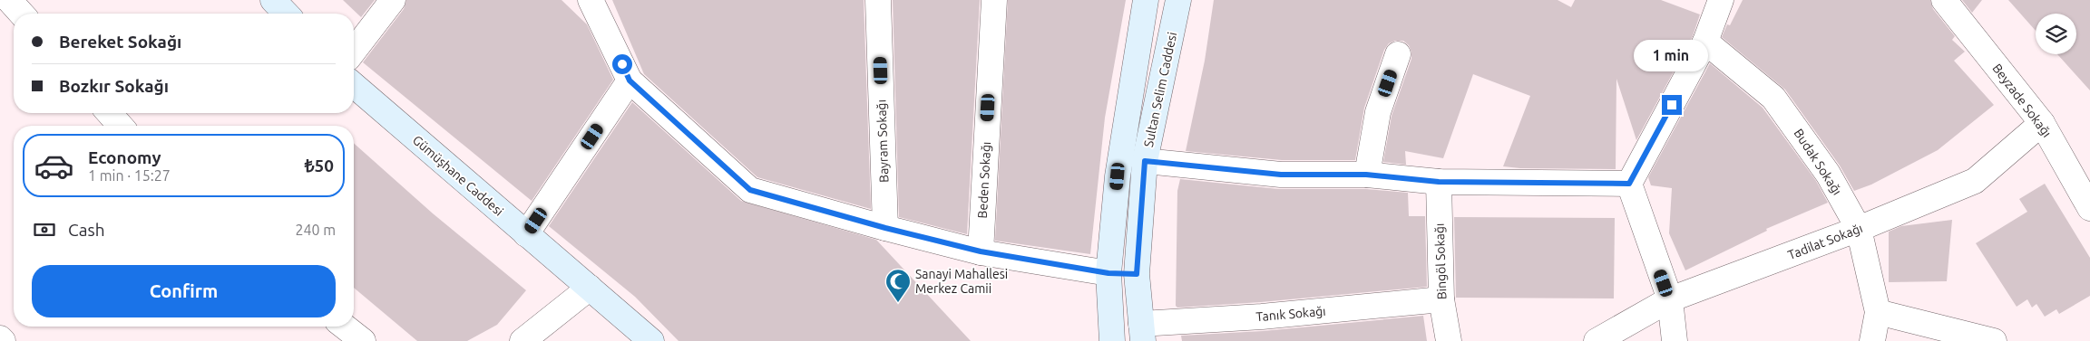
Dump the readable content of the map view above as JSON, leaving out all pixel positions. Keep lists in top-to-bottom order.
{
  "streets": {
    "main road": ["Sultan Selim Caddesi", "Gümüşhane Caddesi"],
    "street": [
      "Beyzade Sokağı",
      "Bayram Sokağı",
      "Budak Sokağı",
      "Beden Sokağı",
      "Tadilat Sokağı",
      "Bingöl Sokağı",
      "Tanık Sokağı"
    ]
  },
  "crossings": [
    ["Sultan Selim Caddesi", "Tanık Sokağı"],
    ["Beyzade Sokağı", "Tadilat Sokağı"],
    ["Budak Sokağı", "Tadilat Sokağı"],
    ["Bingöl Sokağı", "Tanık Sokağı"]
  ],
  "places": {
    "mosque": ["Sanayi Mahallesi Merkez Camii"]
  },
  "page": {
    "banner": ["Bereket Sokağı", "Bozkır Sokağı"],
    "bubble": "1 min",
    "list": [
      {
        "name": "Economy",
        "note": "1 min · 15:27",
        "value": "₺50"
      }
    ],
    "pay": ["Cash", "240 m"],
    "buttons": "Confirm"
  }
}
